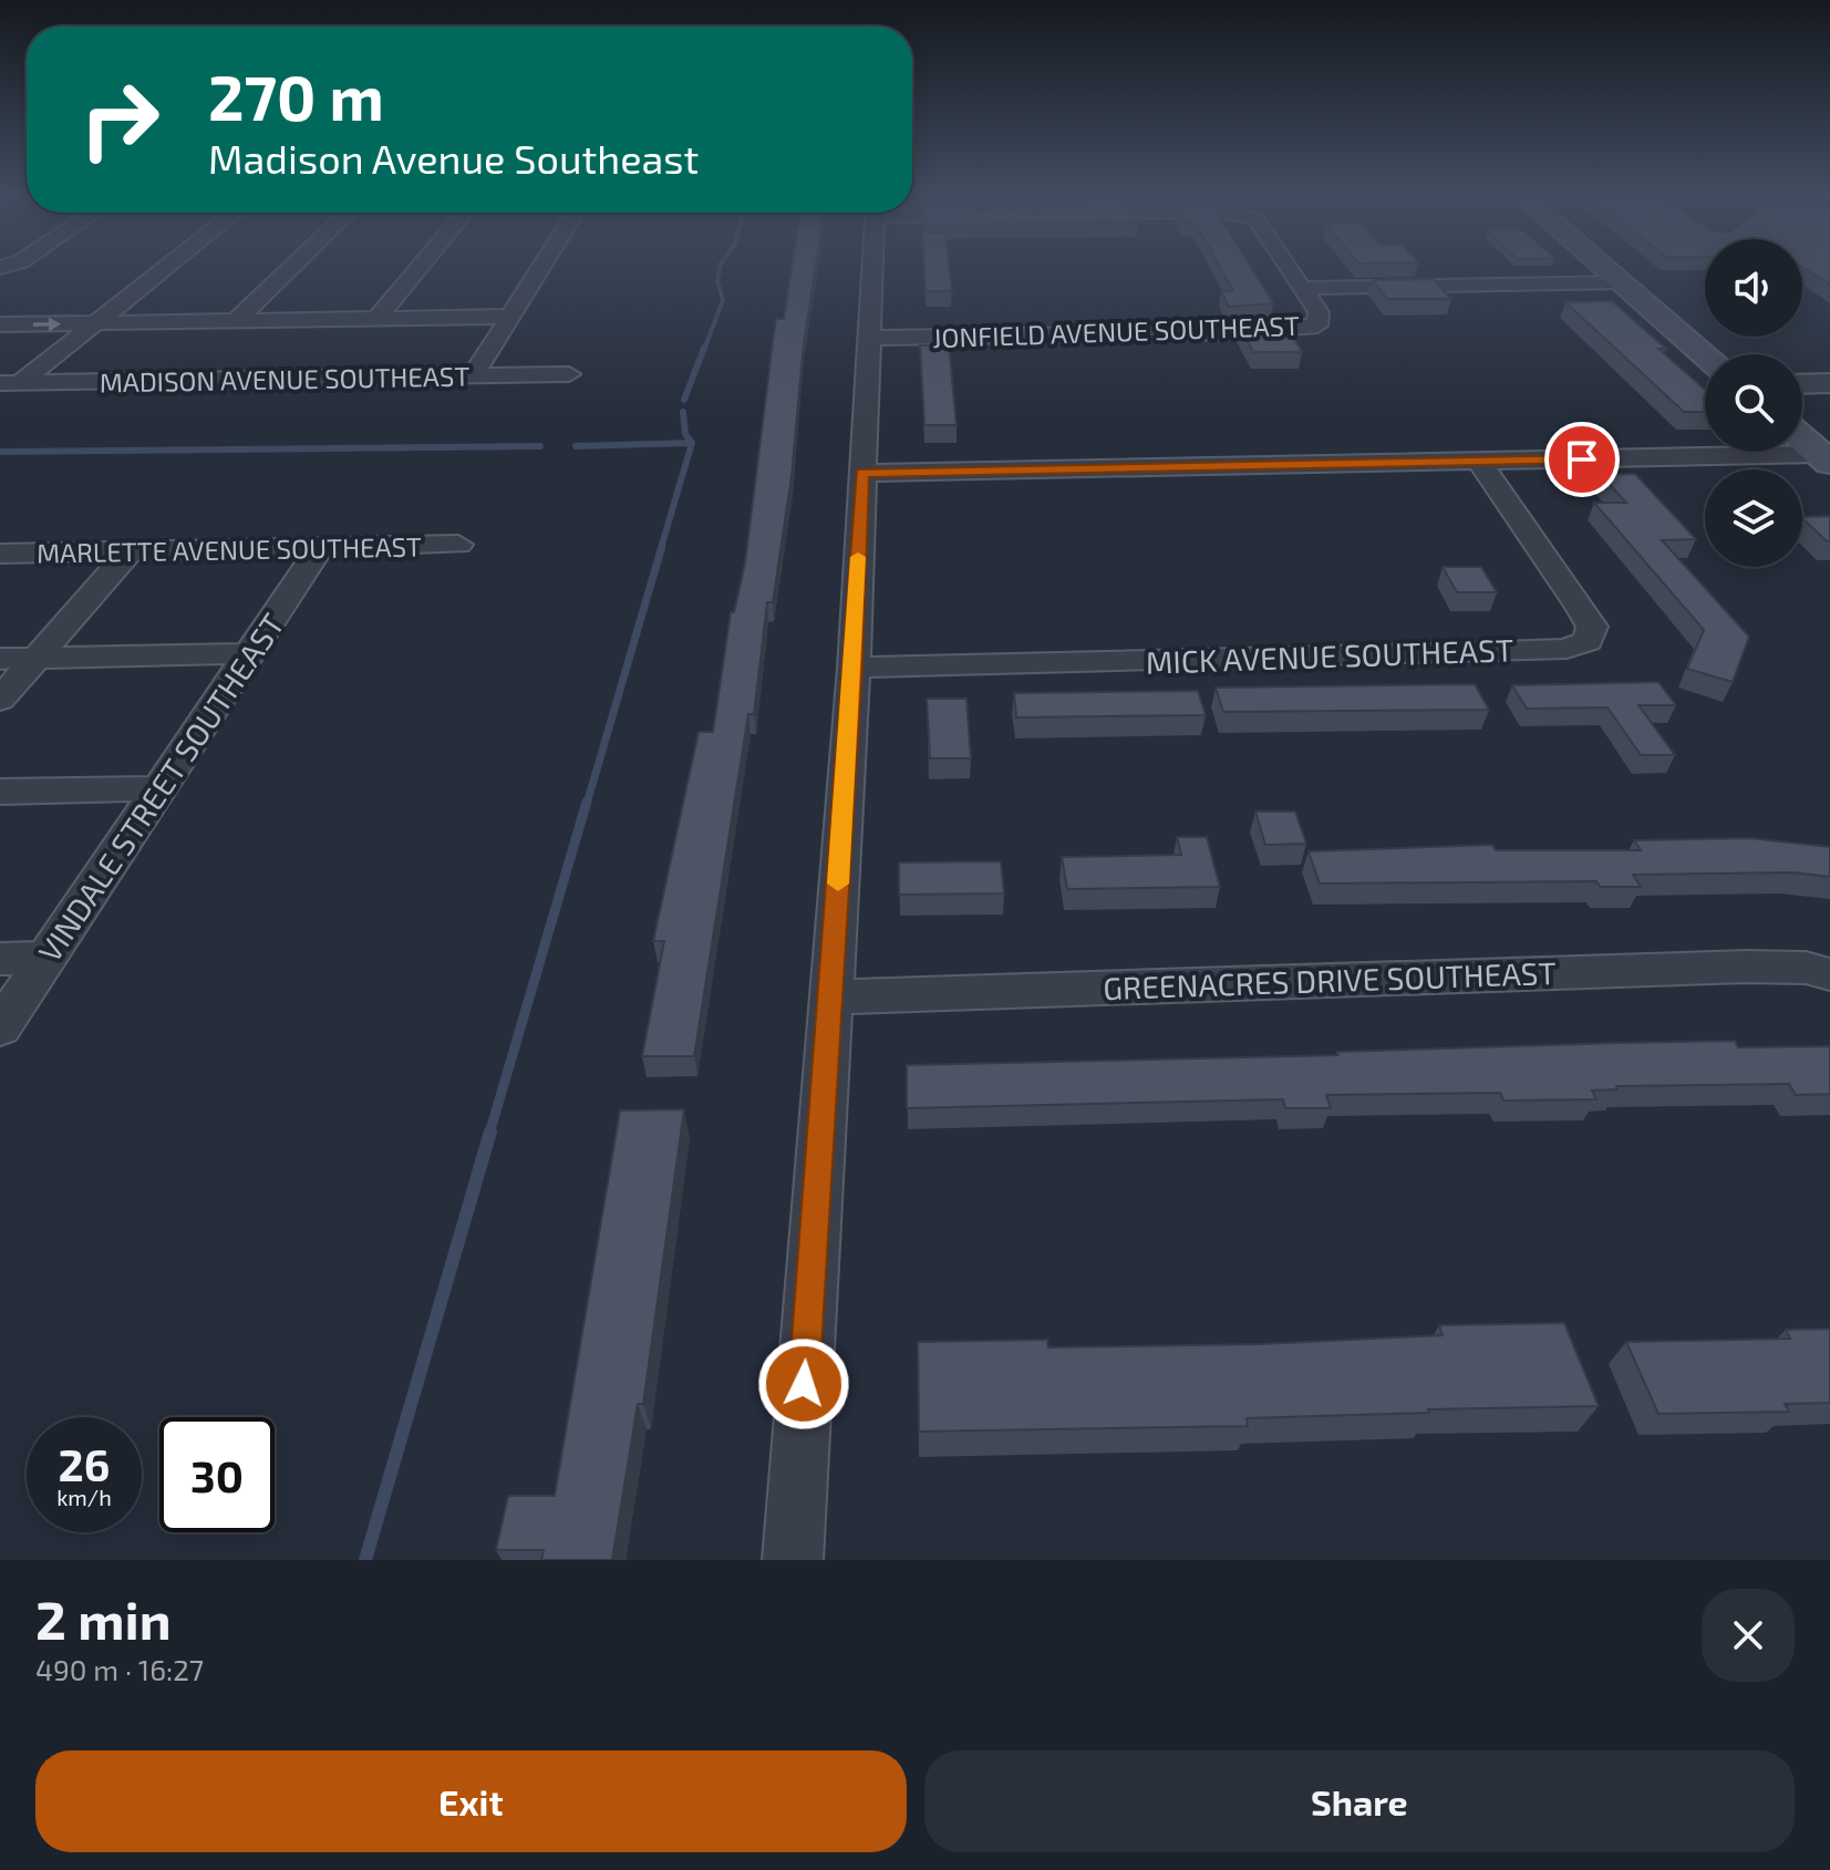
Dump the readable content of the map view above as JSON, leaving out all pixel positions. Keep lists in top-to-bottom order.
{
  "streets": {
    "street": [
      "JONFIELD AVENUE SOUTHEAST",
      "MADISON AVENUE SOUTHEAST",
      "MARLETTE AVENUE SOUTHEAST",
      "MICK AVENUE SOUTHEAST",
      "VINDALE STREET SOUTHEAST",
      "GREENACRES DRIVE SOUTHEAST"
    ]
  },
  "crossings": [
    ["MARLETTE AVENUE SOUTHEAST", "VINDALE STREET SOUTHEAST"]
  ],
  "page": {
    "turn": ["270 m", "Madison Avenue Southeast"],
    "speed": "26 km/h",
    "limit": "30",
    "heading": ["2 min", "490 m · 16:27"],
    "buttons": ["Exit", "Share"]
  }
}
